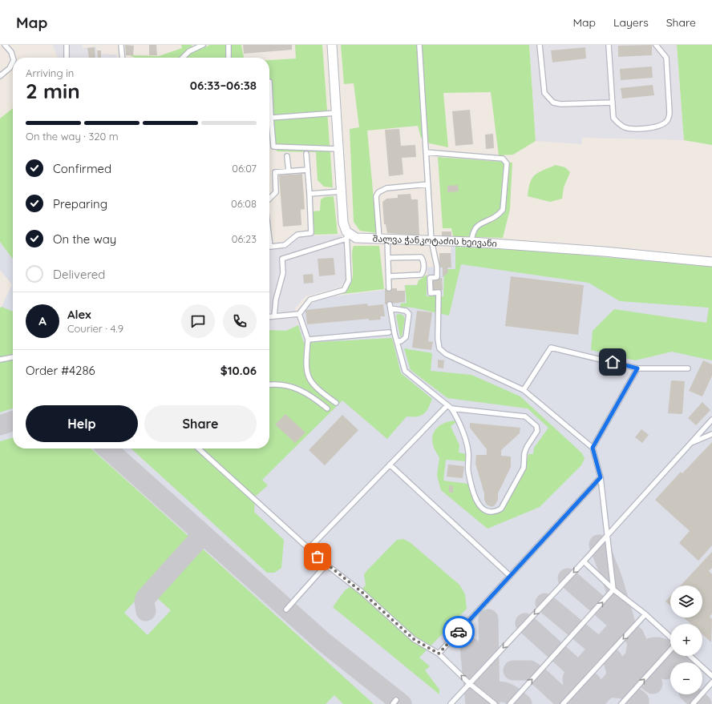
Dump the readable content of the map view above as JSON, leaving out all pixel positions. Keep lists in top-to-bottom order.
{
  "streets": {
    "street": ["შალვა ჭანკოტაძის ხეივანი"]
  },
  "page": {
    "header": "Map",
    "nav": ["Map", "Layers", "Share"],
    "heading": ["2 min", "Arriving in", "06:33–06:38"],
    "panel": [
      "Alex",
      "Courier · 4.9",
      "Order #4286",
      "$10.06"
    ],
    "bar": "On the way · 320 m",
    "list": [
      ["Confirmed", "06:07"],
      ["Preparing", "06:08"],
      ["On the way", "06:23"],
      "Delivered"
    ],
    "round": "A",
    "buttons": ["Help", "Share"],
    "map_buttons": ["+", "−"]
  }
}
